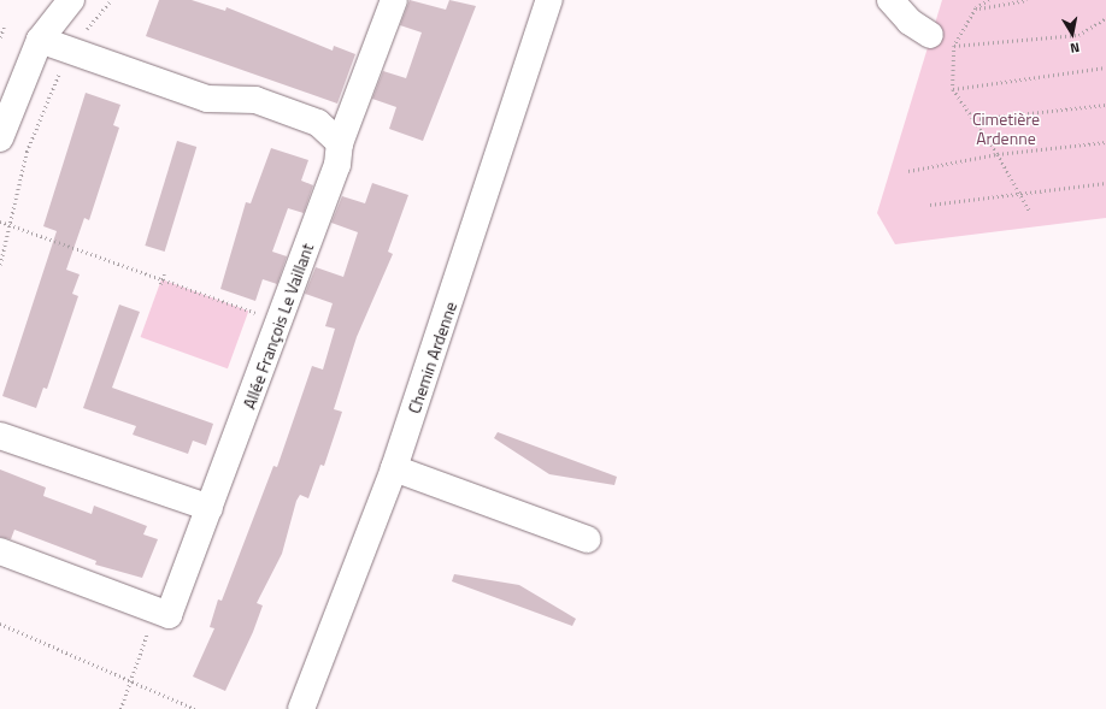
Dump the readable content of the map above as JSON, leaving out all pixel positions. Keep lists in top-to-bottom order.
{
  "streets": {
    "street": ["Allée François Le Vaillant", "Chemin Ardenne"]
  },
  "parks": ["Cimetière Ardenne"],
  "north": "bottom"
}
